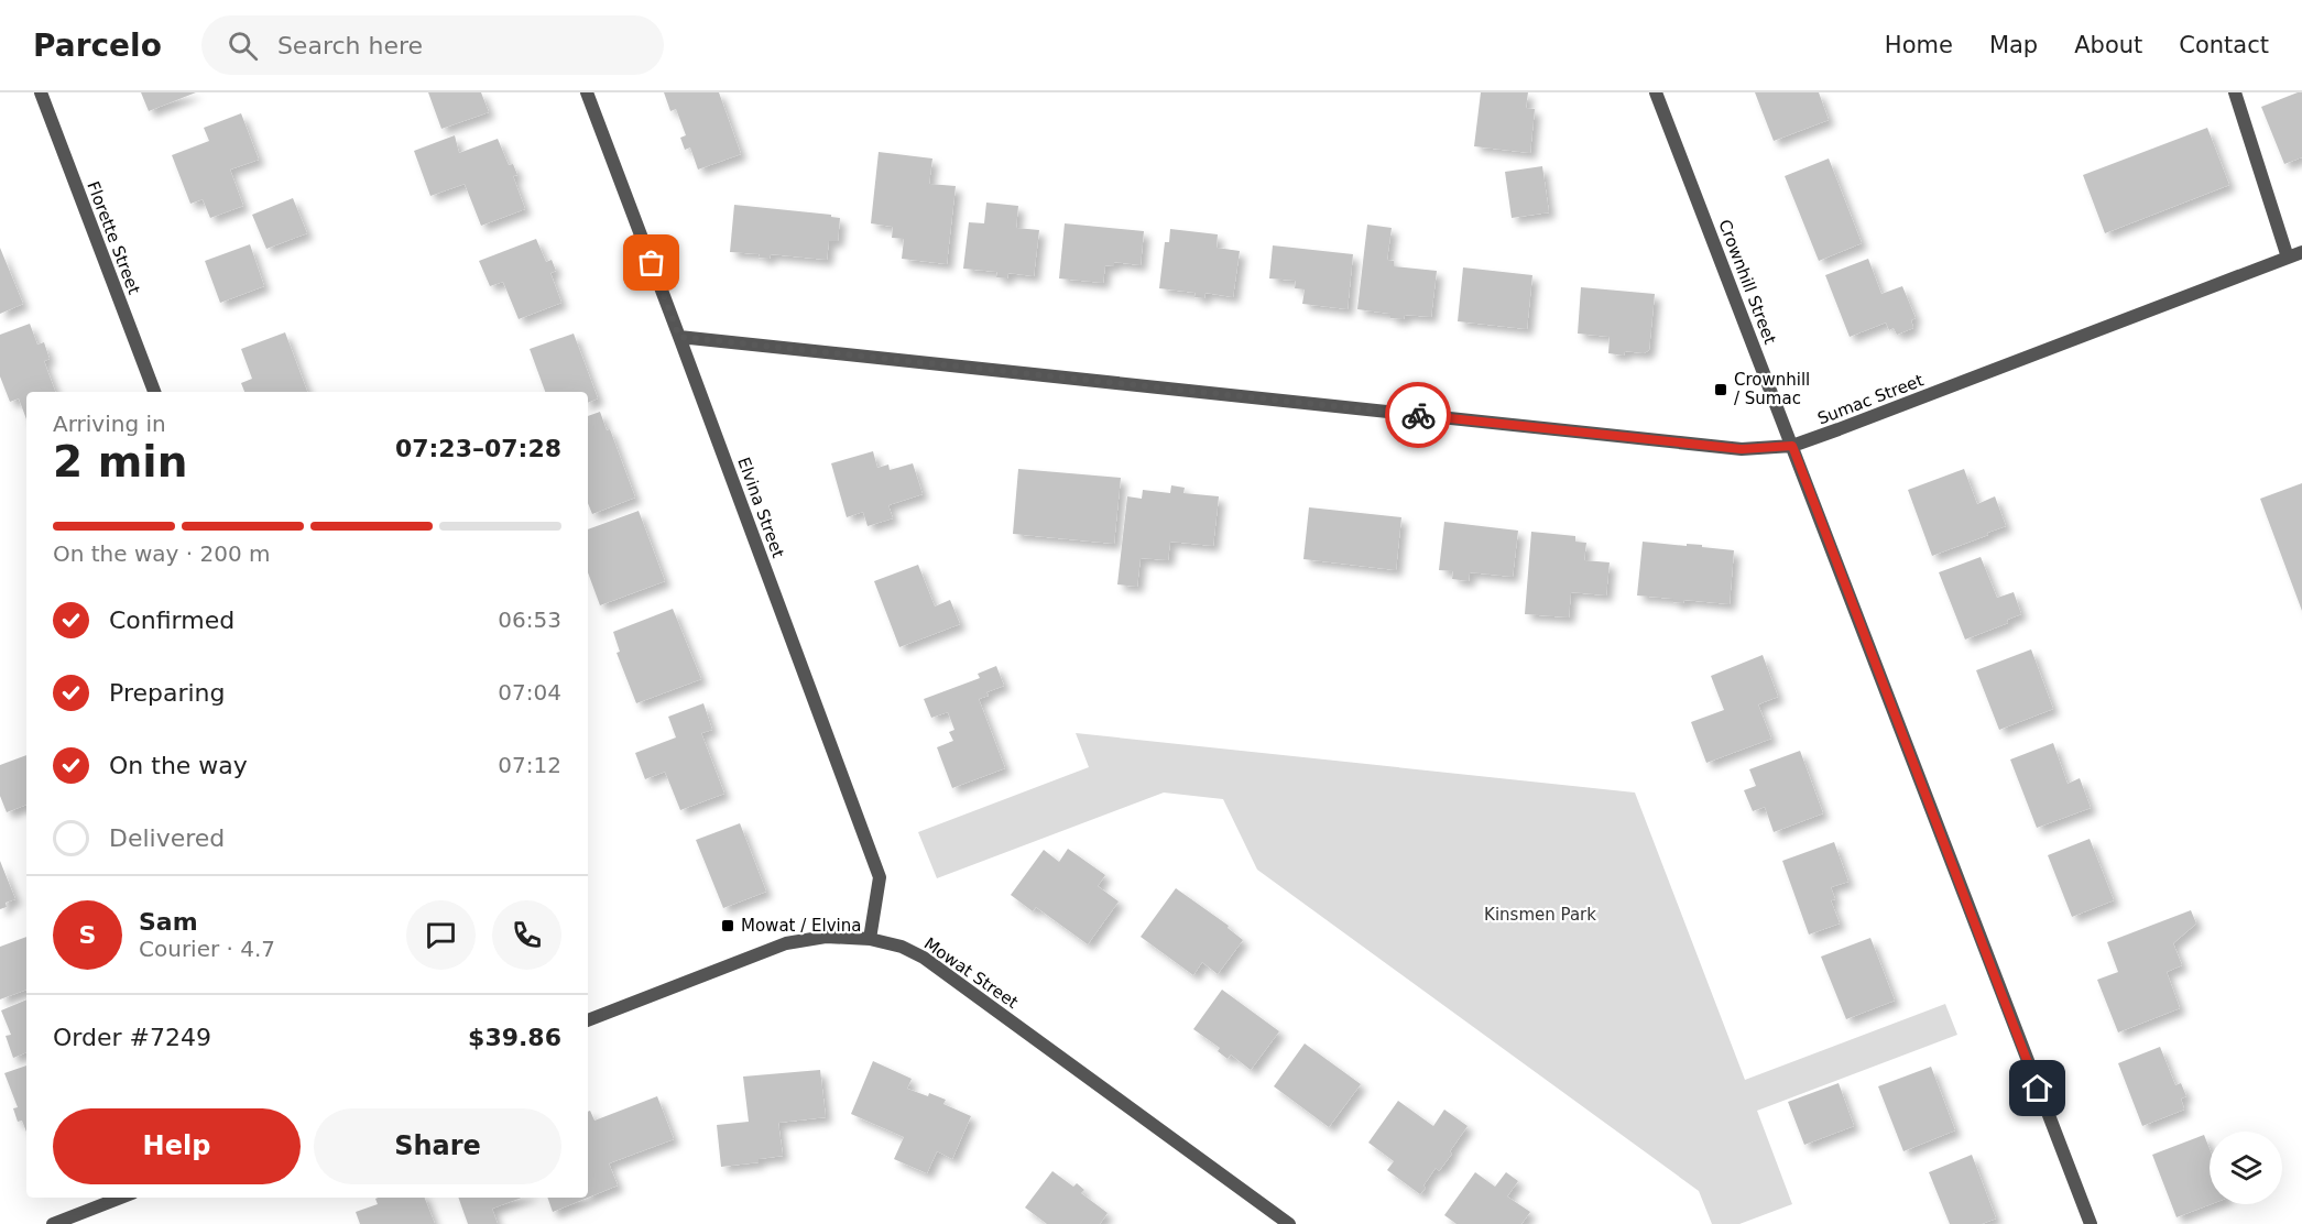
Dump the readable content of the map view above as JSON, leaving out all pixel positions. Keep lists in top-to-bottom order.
{
  "streets": {
    "street": [
      "Florette Street",
      "Crownhill Street",
      "Sumac Street",
      "Elvina Street",
      "Mowat Street"
    ]
  },
  "crossings": [
    ["Crownhill Street", "Sumac Street"],
    ["Sumac Street", "Elvina Street"],
    ["Elvina Street", "Mowat Street"]
  ],
  "parks": ["Kinsmen Park"],
  "places": {
    "transit": ["Crownhill / Sumac", "Mowat / Elvina"]
  },
  "page": {
    "header": "Parcelo",
    "search": "Search here",
    "nav": [
      "Home",
      "Map",
      "About",
      "Contact"
    ],
    "heading": ["2 min", "Arriving in", "07:23–07:28"],
    "panel": [
      "Sam",
      "Courier · 4.7",
      "Order #7249",
      "$39.86"
    ],
    "bar": "On the way · 200 m",
    "list": [
      ["Confirmed", "06:53"],
      ["Preparing", "07:04"],
      ["On the way", "07:12"],
      "Delivered"
    ],
    "round": "S",
    "buttons": ["Help", "Share"]
  }
}
